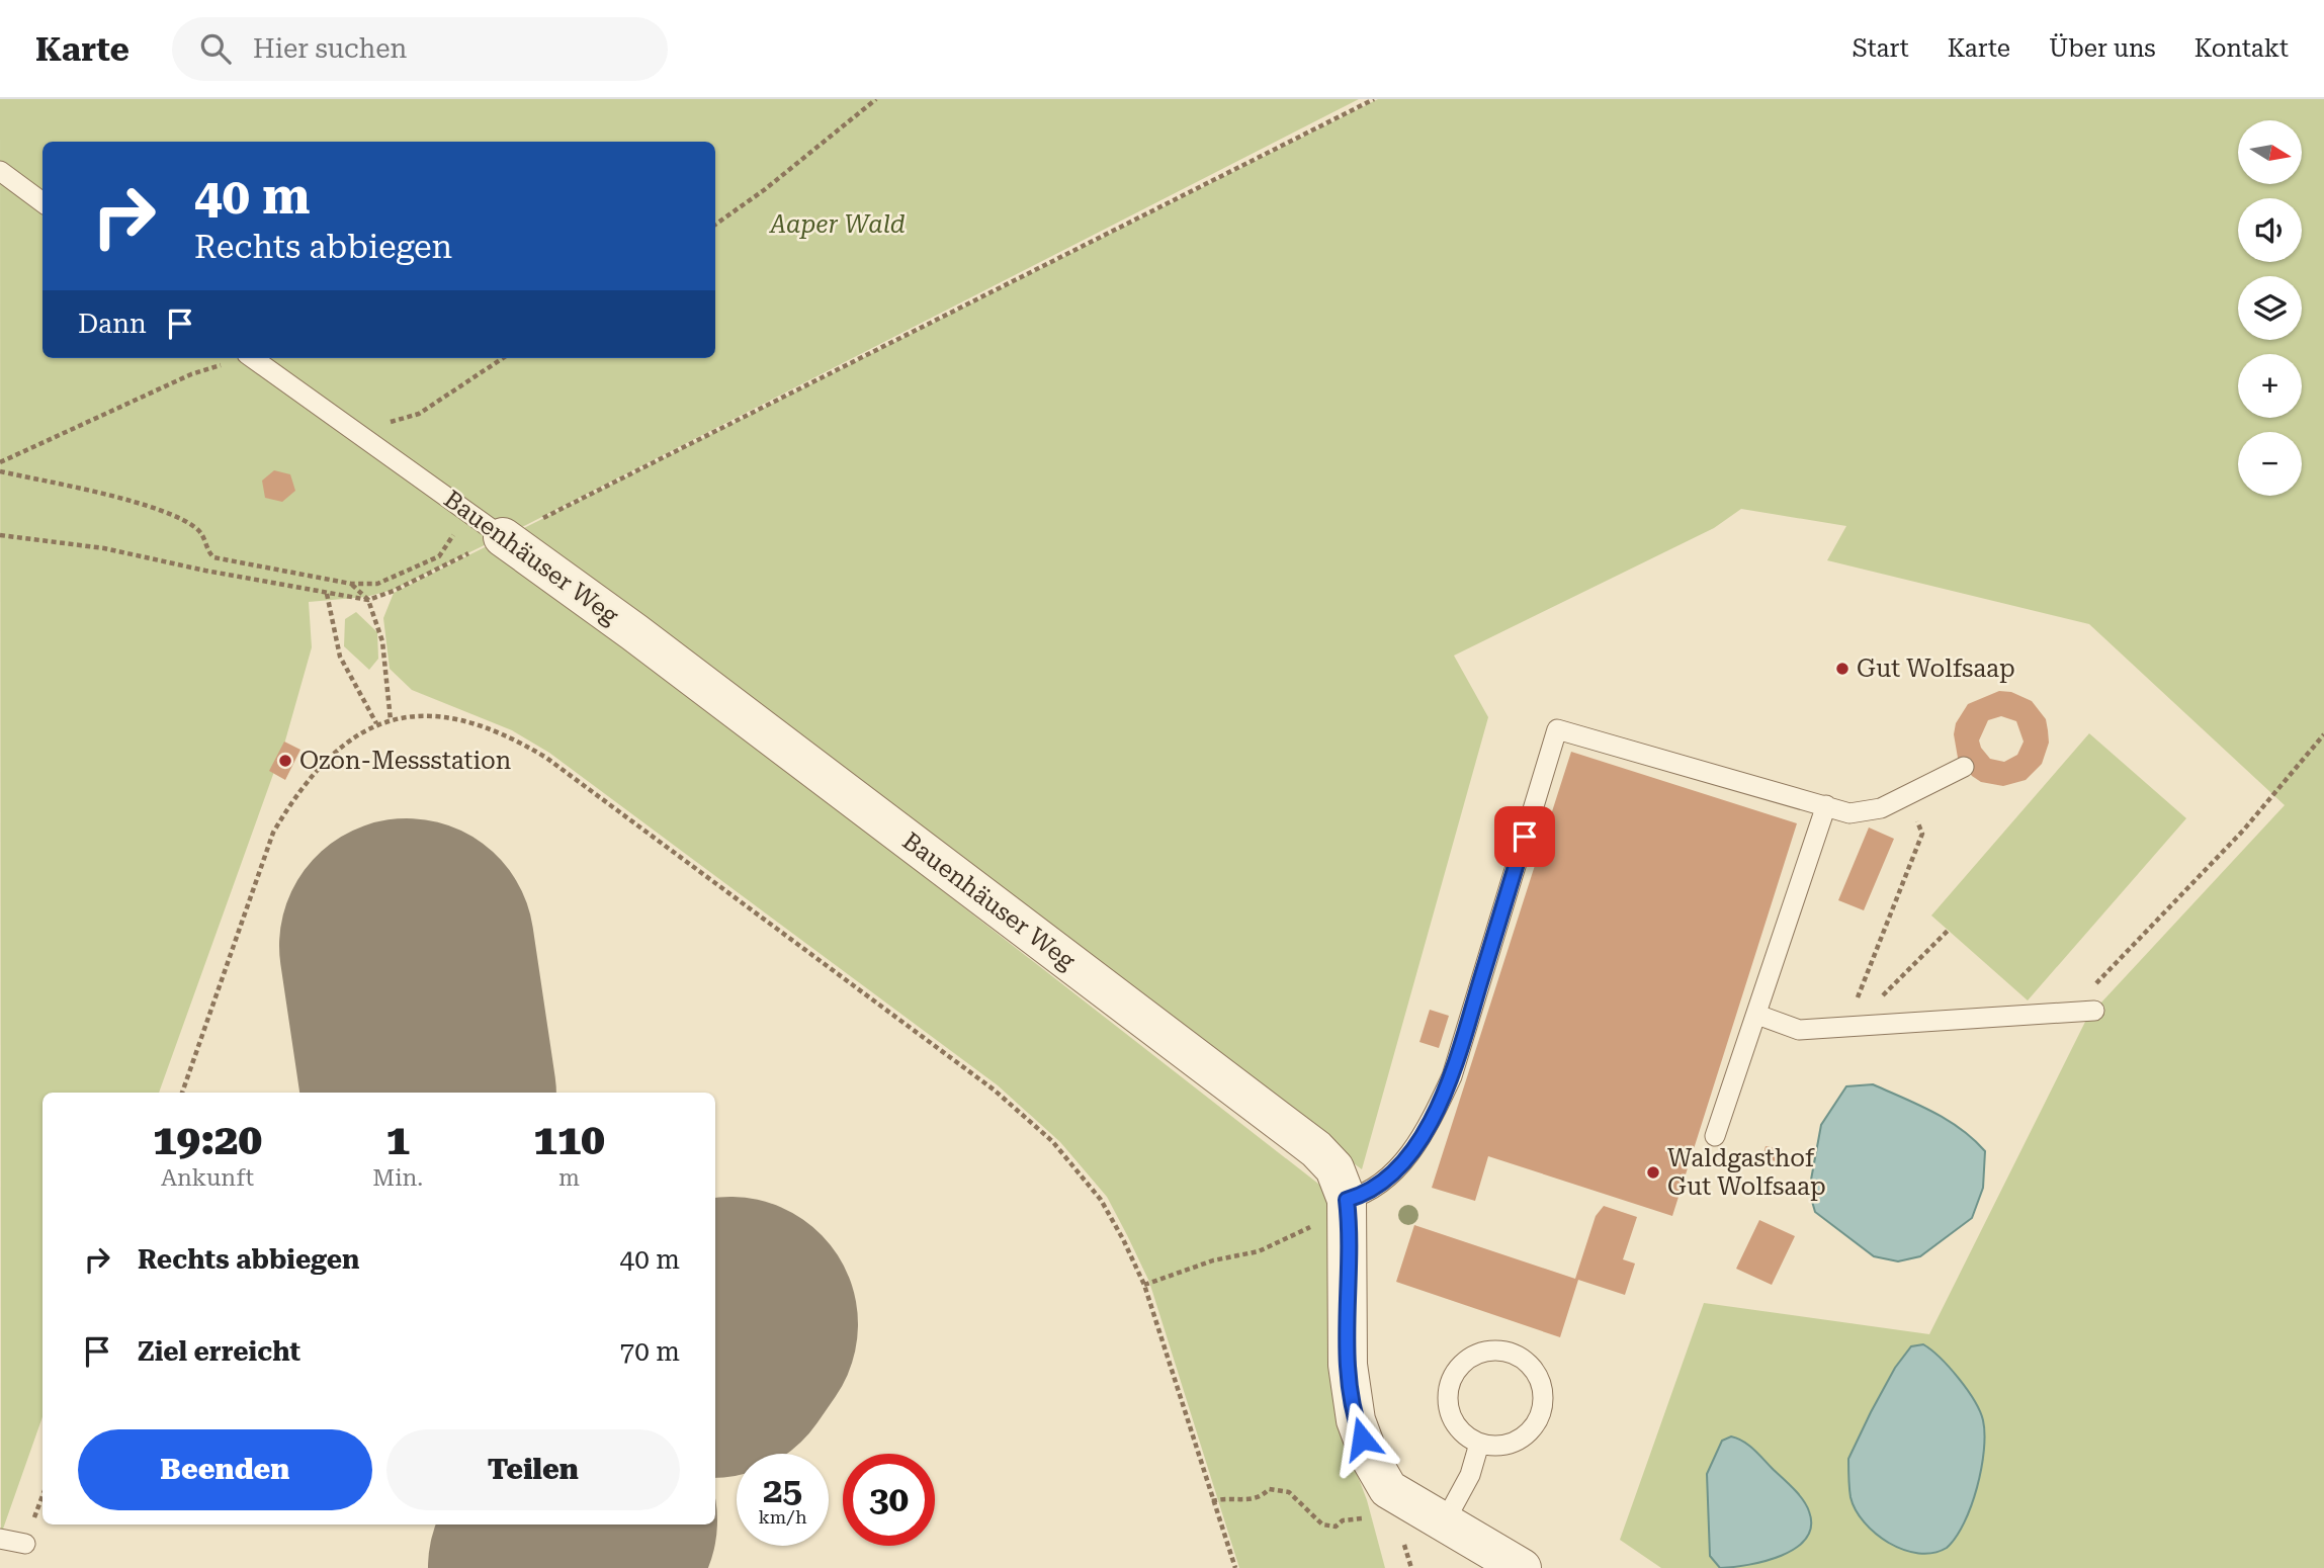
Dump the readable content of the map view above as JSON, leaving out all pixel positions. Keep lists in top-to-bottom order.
{
  "streets": {
    "street": ["Bauenhäuser Weg"]
  },
  "parks": ["Aaper Wald"],
  "places": ["Gut Wolfsaap", "Ozon-Messstation", "Waldgasthof Gut Wolfsaap"],
  "north": "right",
  "page": {
    "header": "Karte",
    "search": "Hier suchen",
    "nav": [
      "Start",
      "Karte",
      "Über uns",
      "Kontakt"
    ],
    "map_buttons": ["+", "−"],
    "turn": ["40 m", "Rechts abbiegen"],
    "then": "Dann",
    "eta": [
      "19:20",
      "Ankunft",
      "1",
      "Min.",
      "110",
      "m"
    ],
    "list": [
      {
        "name": "Rechts abbiegen",
        "value": "40 m"
      },
      {
        "name": "Ziel erreicht",
        "value": "70 m"
      }
    ],
    "buttons": ["Beenden", "Teilen"],
    "speed": "25 km/h",
    "limit": "30"
  }
}
